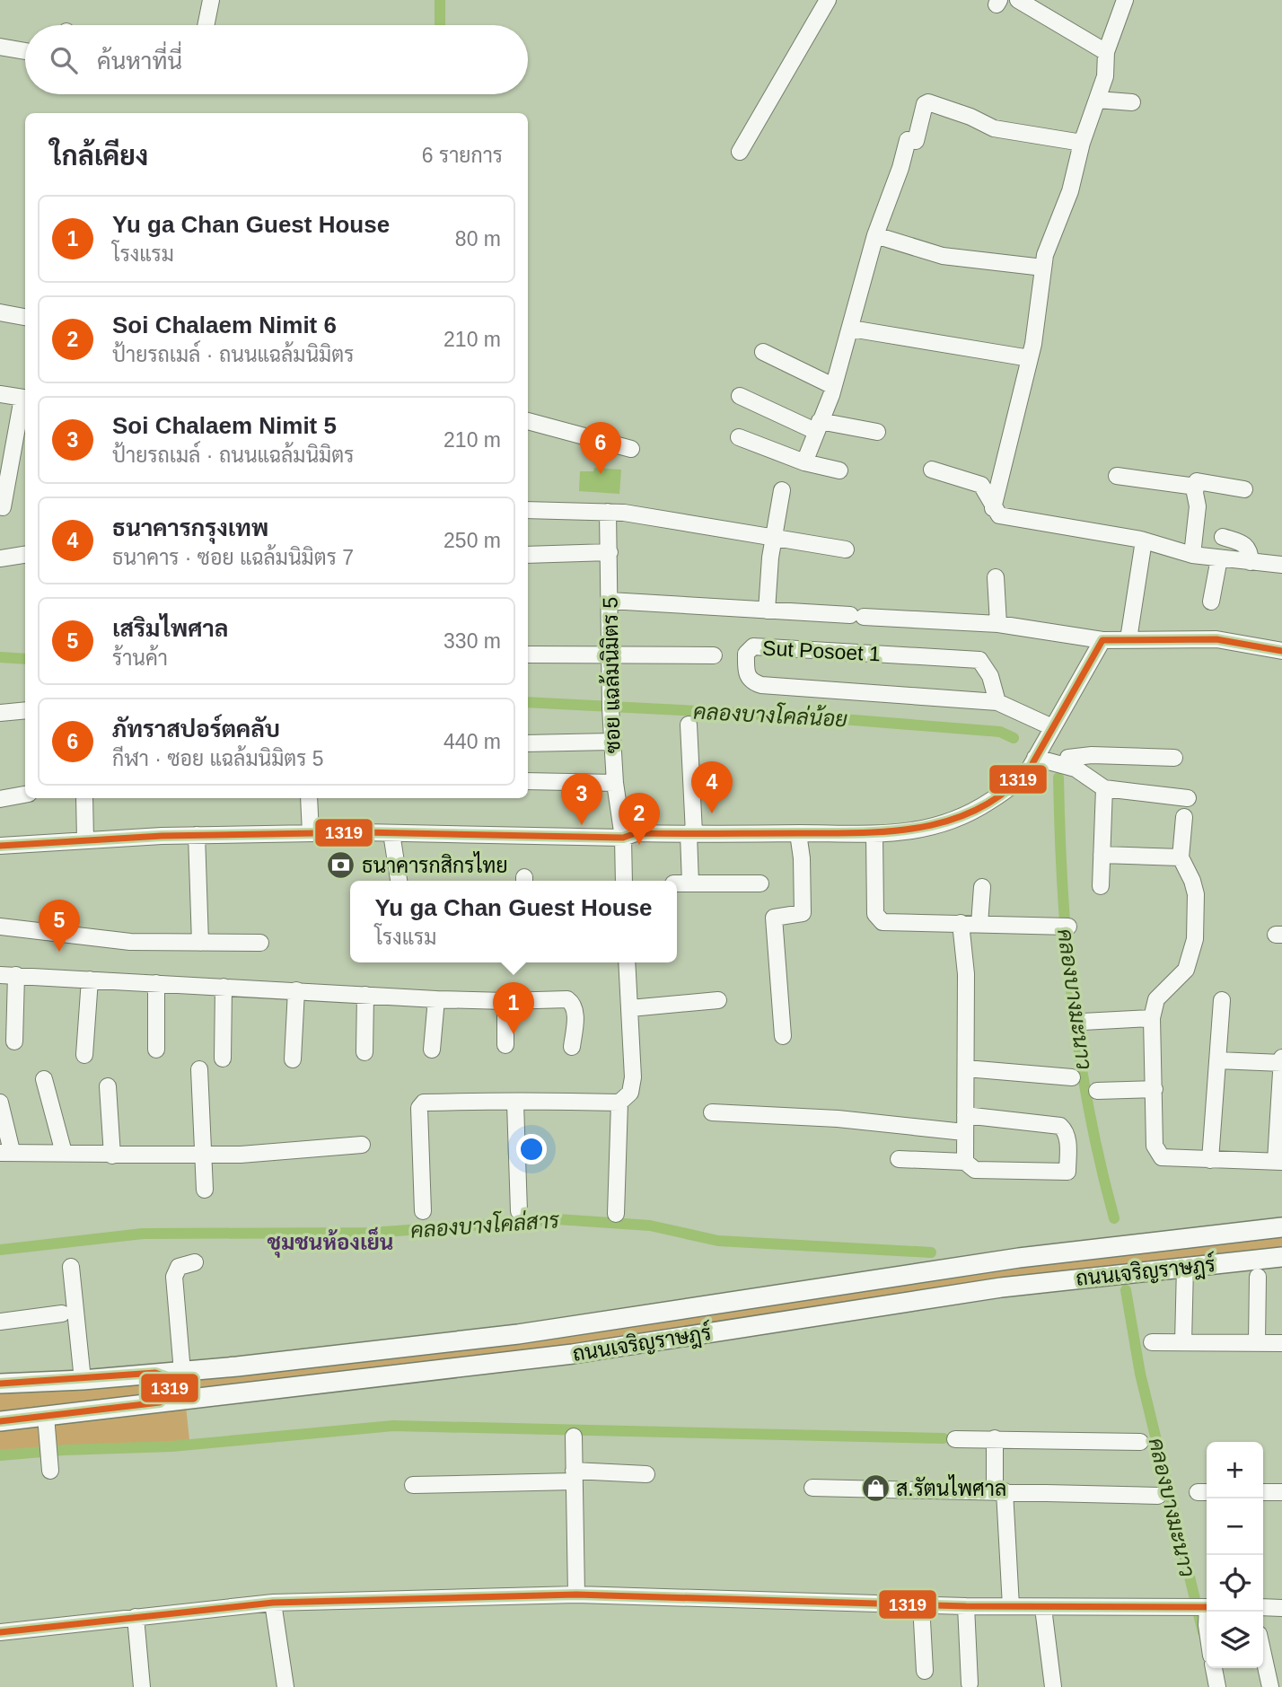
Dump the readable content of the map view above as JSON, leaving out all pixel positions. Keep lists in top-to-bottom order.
{
  "streets": {
    "main road": ["ถนนเจริญราษฎร์"],
    "street": ["Sut Posoet 1", "ซอย แฉล้มนิมิตร 5"]
  },
  "districts": ["ชุมชนห้องเย็น"],
  "water": ["คลองบางโคล่น้อย", "คลองบางมะนาว", "คลองบางโคล่สาร"],
  "places": {
    "bank": ["ธนาคารกสิกรไทย"],
    "shop": ["ส.รัตนไพศาล"]
  },
  "lines": ["transit line 1319"],
  "page": {
    "search": "ค้นหาที่นี่",
    "heading": ["ใกล้เคียง", "6 รายการ"],
    "list": [
      {
        "mark": "1",
        "name": "Yu ga Chan Guest House",
        "note": "โรงแรม",
        "value": "80 m"
      },
      {
        "mark": "2",
        "name": "Soi Chalaem Nimit 6",
        "note": "ป้ายรถเมล์ · ถนนแฉล้มนิมิตร",
        "value": "210 m"
      },
      {
        "mark": "3",
        "name": "Soi Chalaem Nimit 5",
        "note": "ป้ายรถเมล์ · ถนนแฉล้มนิมิตร",
        "value": "210 m"
      },
      {
        "mark": "4",
        "name": "ธนาคารกรุงเทพ",
        "note": "ธนาคาร · ซอย แฉล้มนิมิตร 7",
        "value": "250 m"
      },
      {
        "mark": "5",
        "name": "เสริมไพศาล",
        "note": "ร้านค้า",
        "value": "330 m"
      },
      {
        "mark": "6",
        "name": "ภัทราสปอร์ตคลับ",
        "note": "กีฬา · ซอย แฉล้มนิมิตร 5",
        "value": "440 m"
      }
    ],
    "pins": [
      "6",
      "4",
      "3",
      "2",
      "5",
      "1"
    ],
    "popup": ["Yu ga Chan Guest House", "โรงแรม"],
    "map_buttons": ["+", "−"]
  }
}
